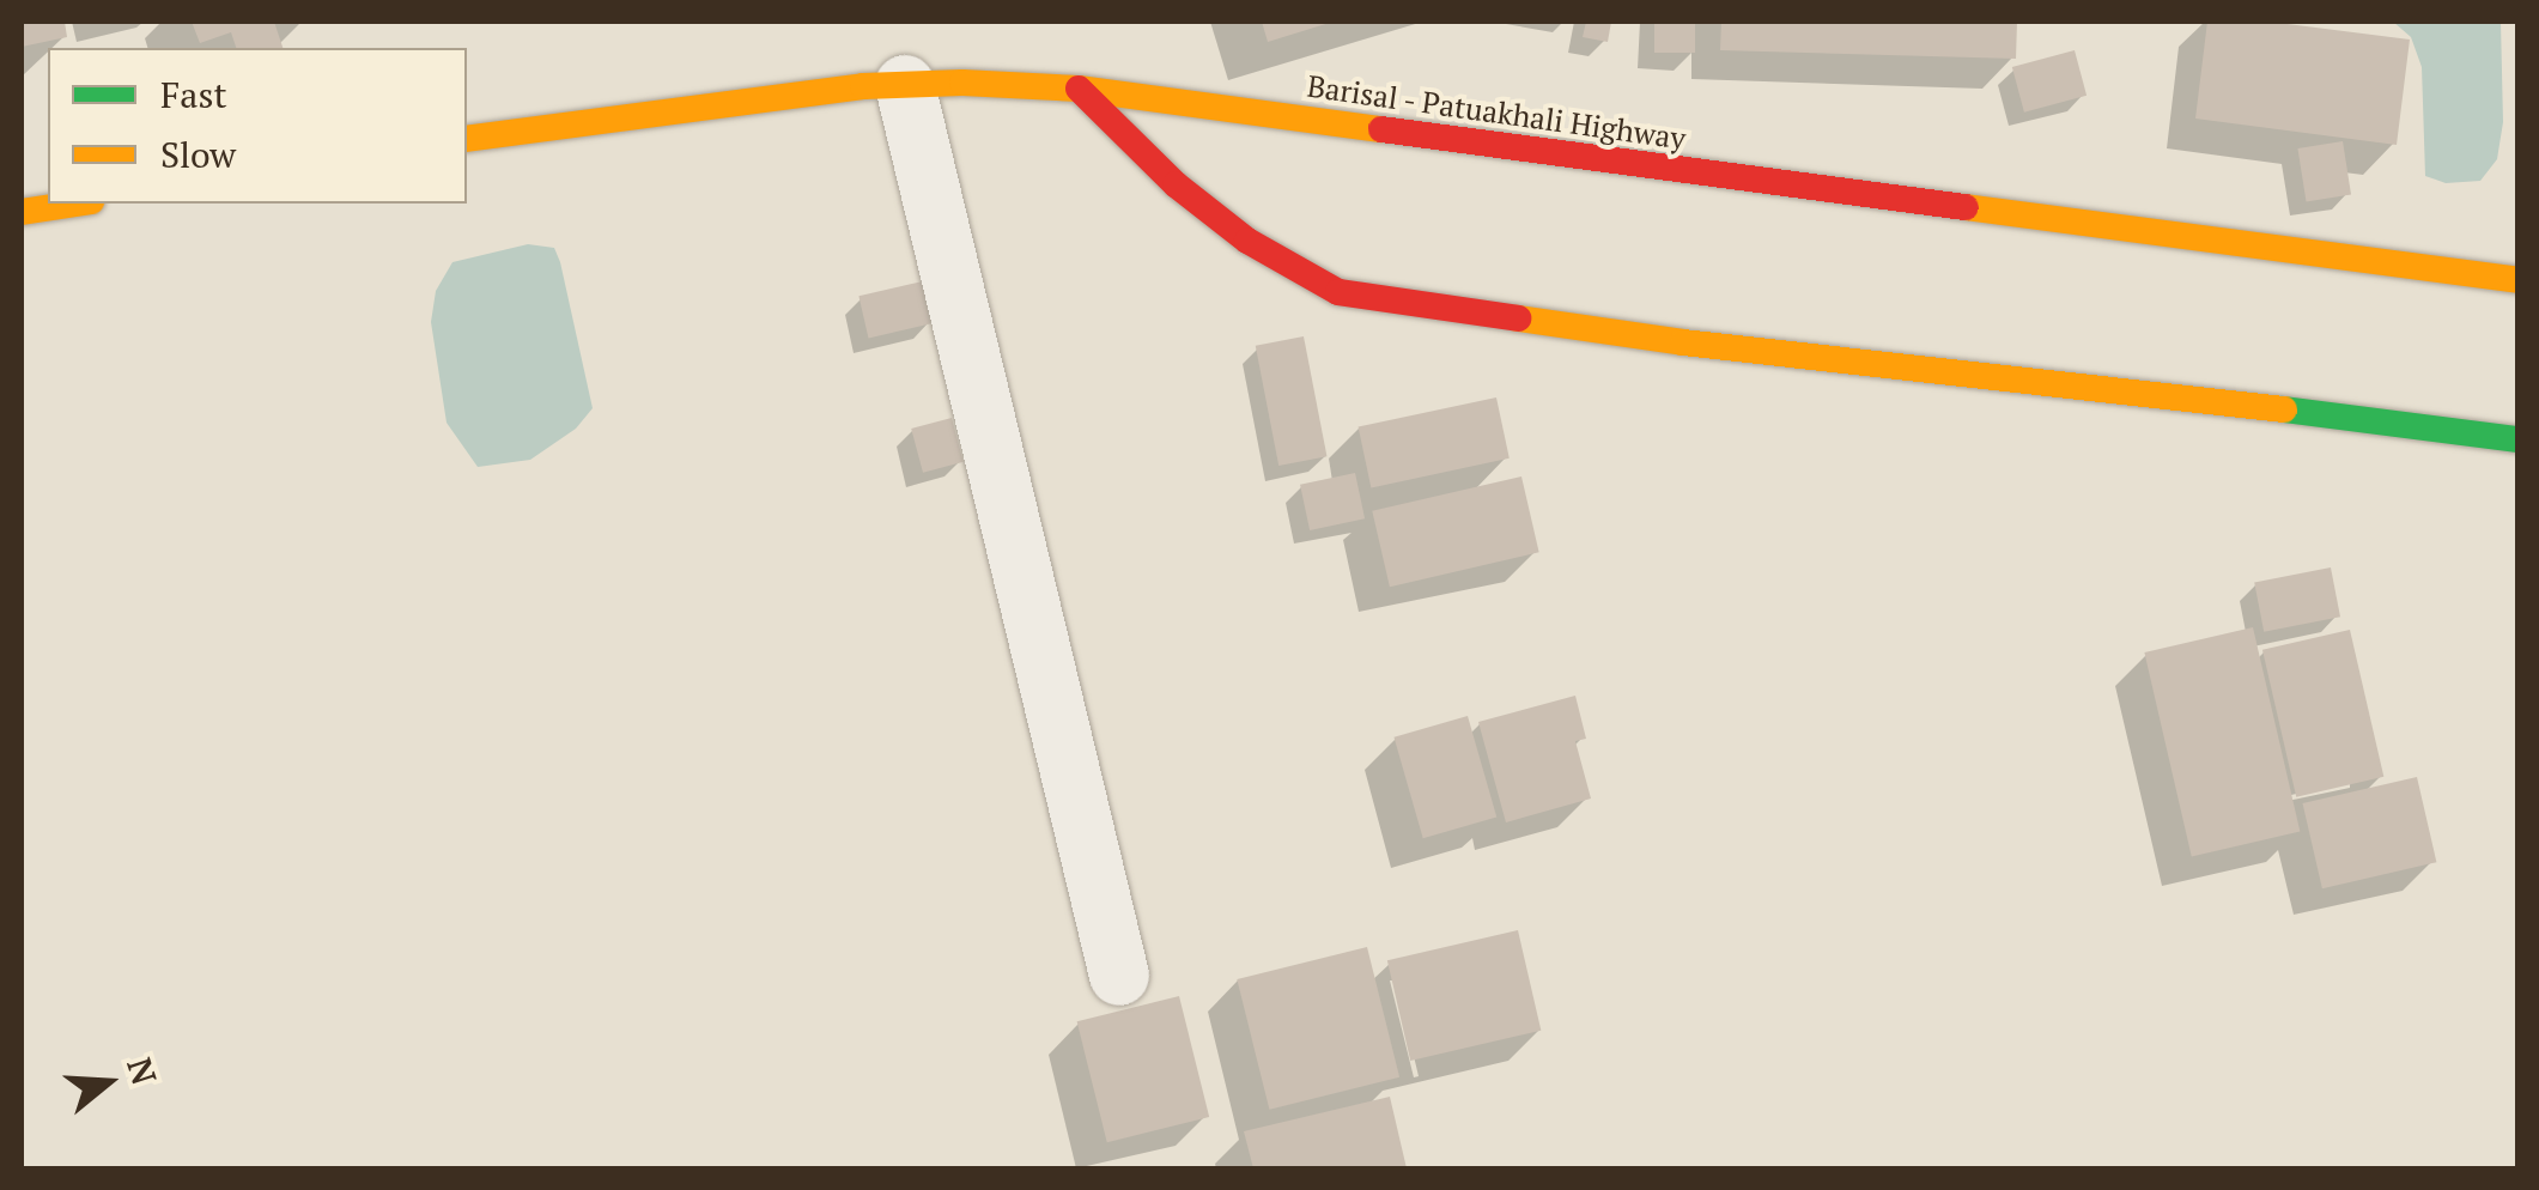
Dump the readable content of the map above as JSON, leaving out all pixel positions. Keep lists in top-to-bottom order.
{
  "streets": {
    "main road": ["Barisal - Patuakhali Highway"]
  },
  "legend": ["Fast", "Slow"],
  "north": "right"
}
